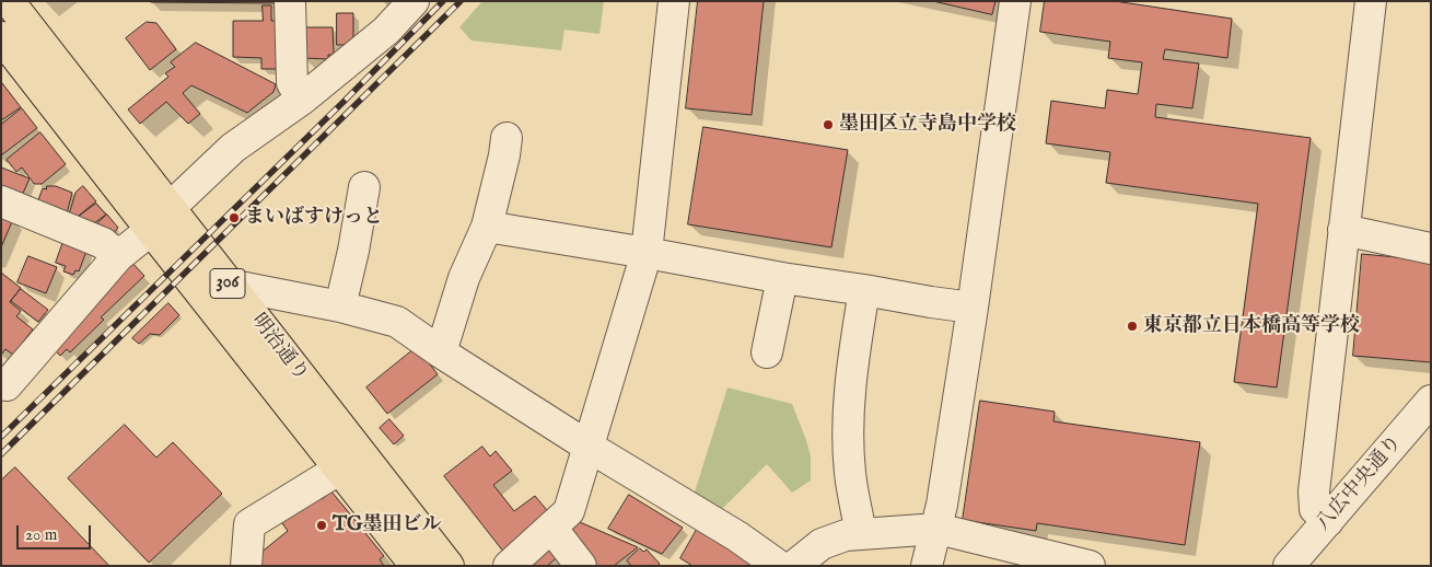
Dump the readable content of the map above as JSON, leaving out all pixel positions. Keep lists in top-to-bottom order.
{
  "streets": {
    "main road": ["306", "明治通り"],
    "street": ["八広中央通り"]
  },
  "places": [
    "墨田区立寺島中学校",
    "まいばすけっと",
    "東京都立日本橋高等学校",
    "TG墨田ビル"
  ],
  "scale_bar": "20 m"
}
